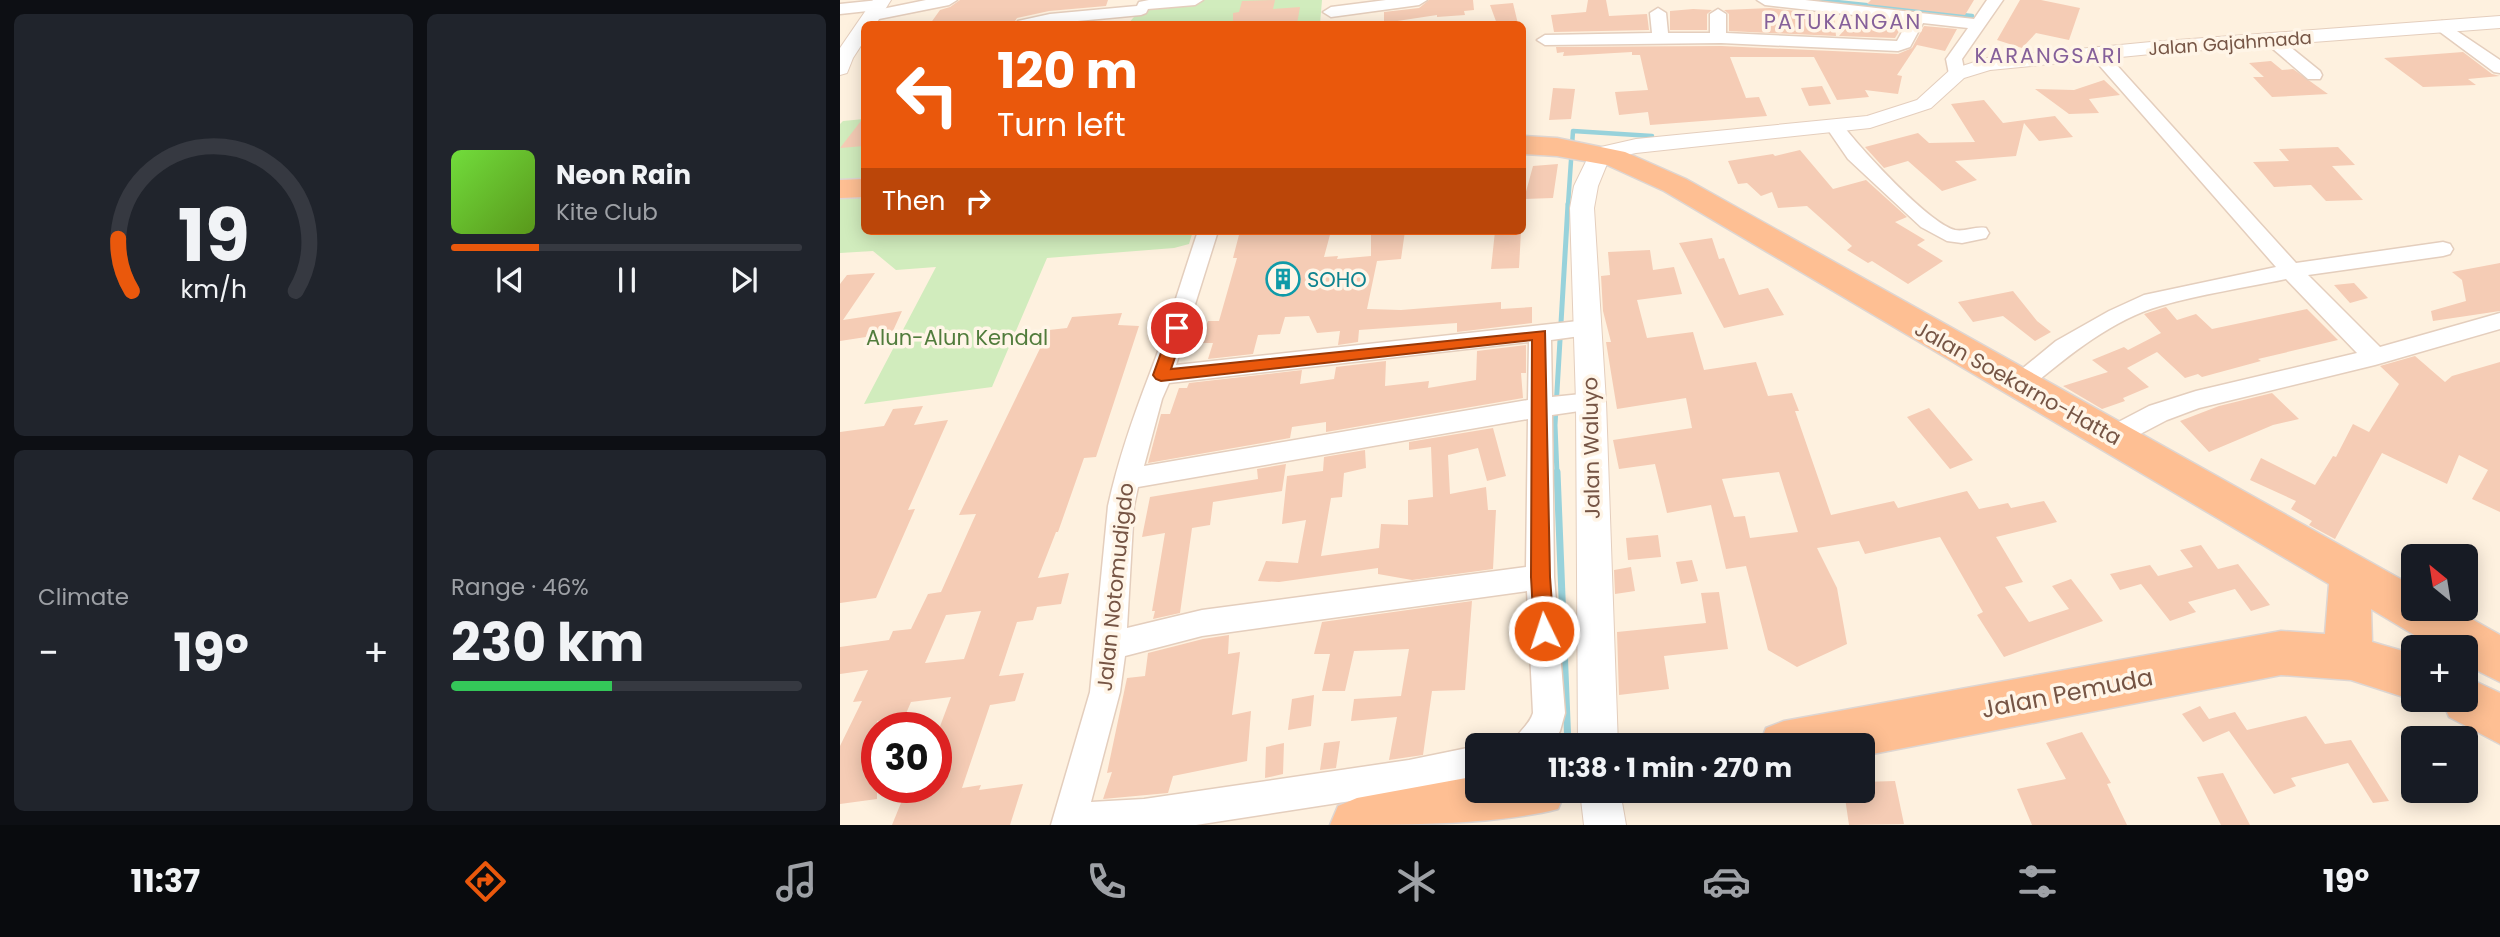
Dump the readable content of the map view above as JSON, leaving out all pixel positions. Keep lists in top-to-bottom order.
{
  "streets": {
    "highway": ["Jalan Soekarno-Hatta", "Jalan Pemuda"],
    "street": ["Jalan Gajahmada", "Jalan Waluyo", "Jalan Notomudigdo"]
  },
  "crossings": [
    ["Jalan Gajahmada", "Jalan Soekarno-Hatta"],
    ["Jalan Gajahmada", "Jalan Waluyo"],
    ["Jalan Soekarno-Hatta", "Jalan Waluyo"]
  ],
  "districts": ["PATUKANGAN", "KARANGSARI"],
  "parks": ["Alun-Alun Kendal"],
  "places": {
    "building": ["SOHO"]
  },
  "north": "top left",
  "page": {
    "turn": ["120 m", "Turn left"],
    "song": ["Neon Rain", "Kite Club"],
    "then": "Then",
    "tile": [
      "Climate",
      ["Range · 46%", "230 km"]
    ],
    "map_buttons": ["+", "−"],
    "heat": ["−", "19°", "+"],
    "limit": "30",
    "trip": "11:38 · 1 min · 270 m",
    "tabs": ["11:37", "19°"],
    "gauge": ["19", "km/h"]
  }
}
